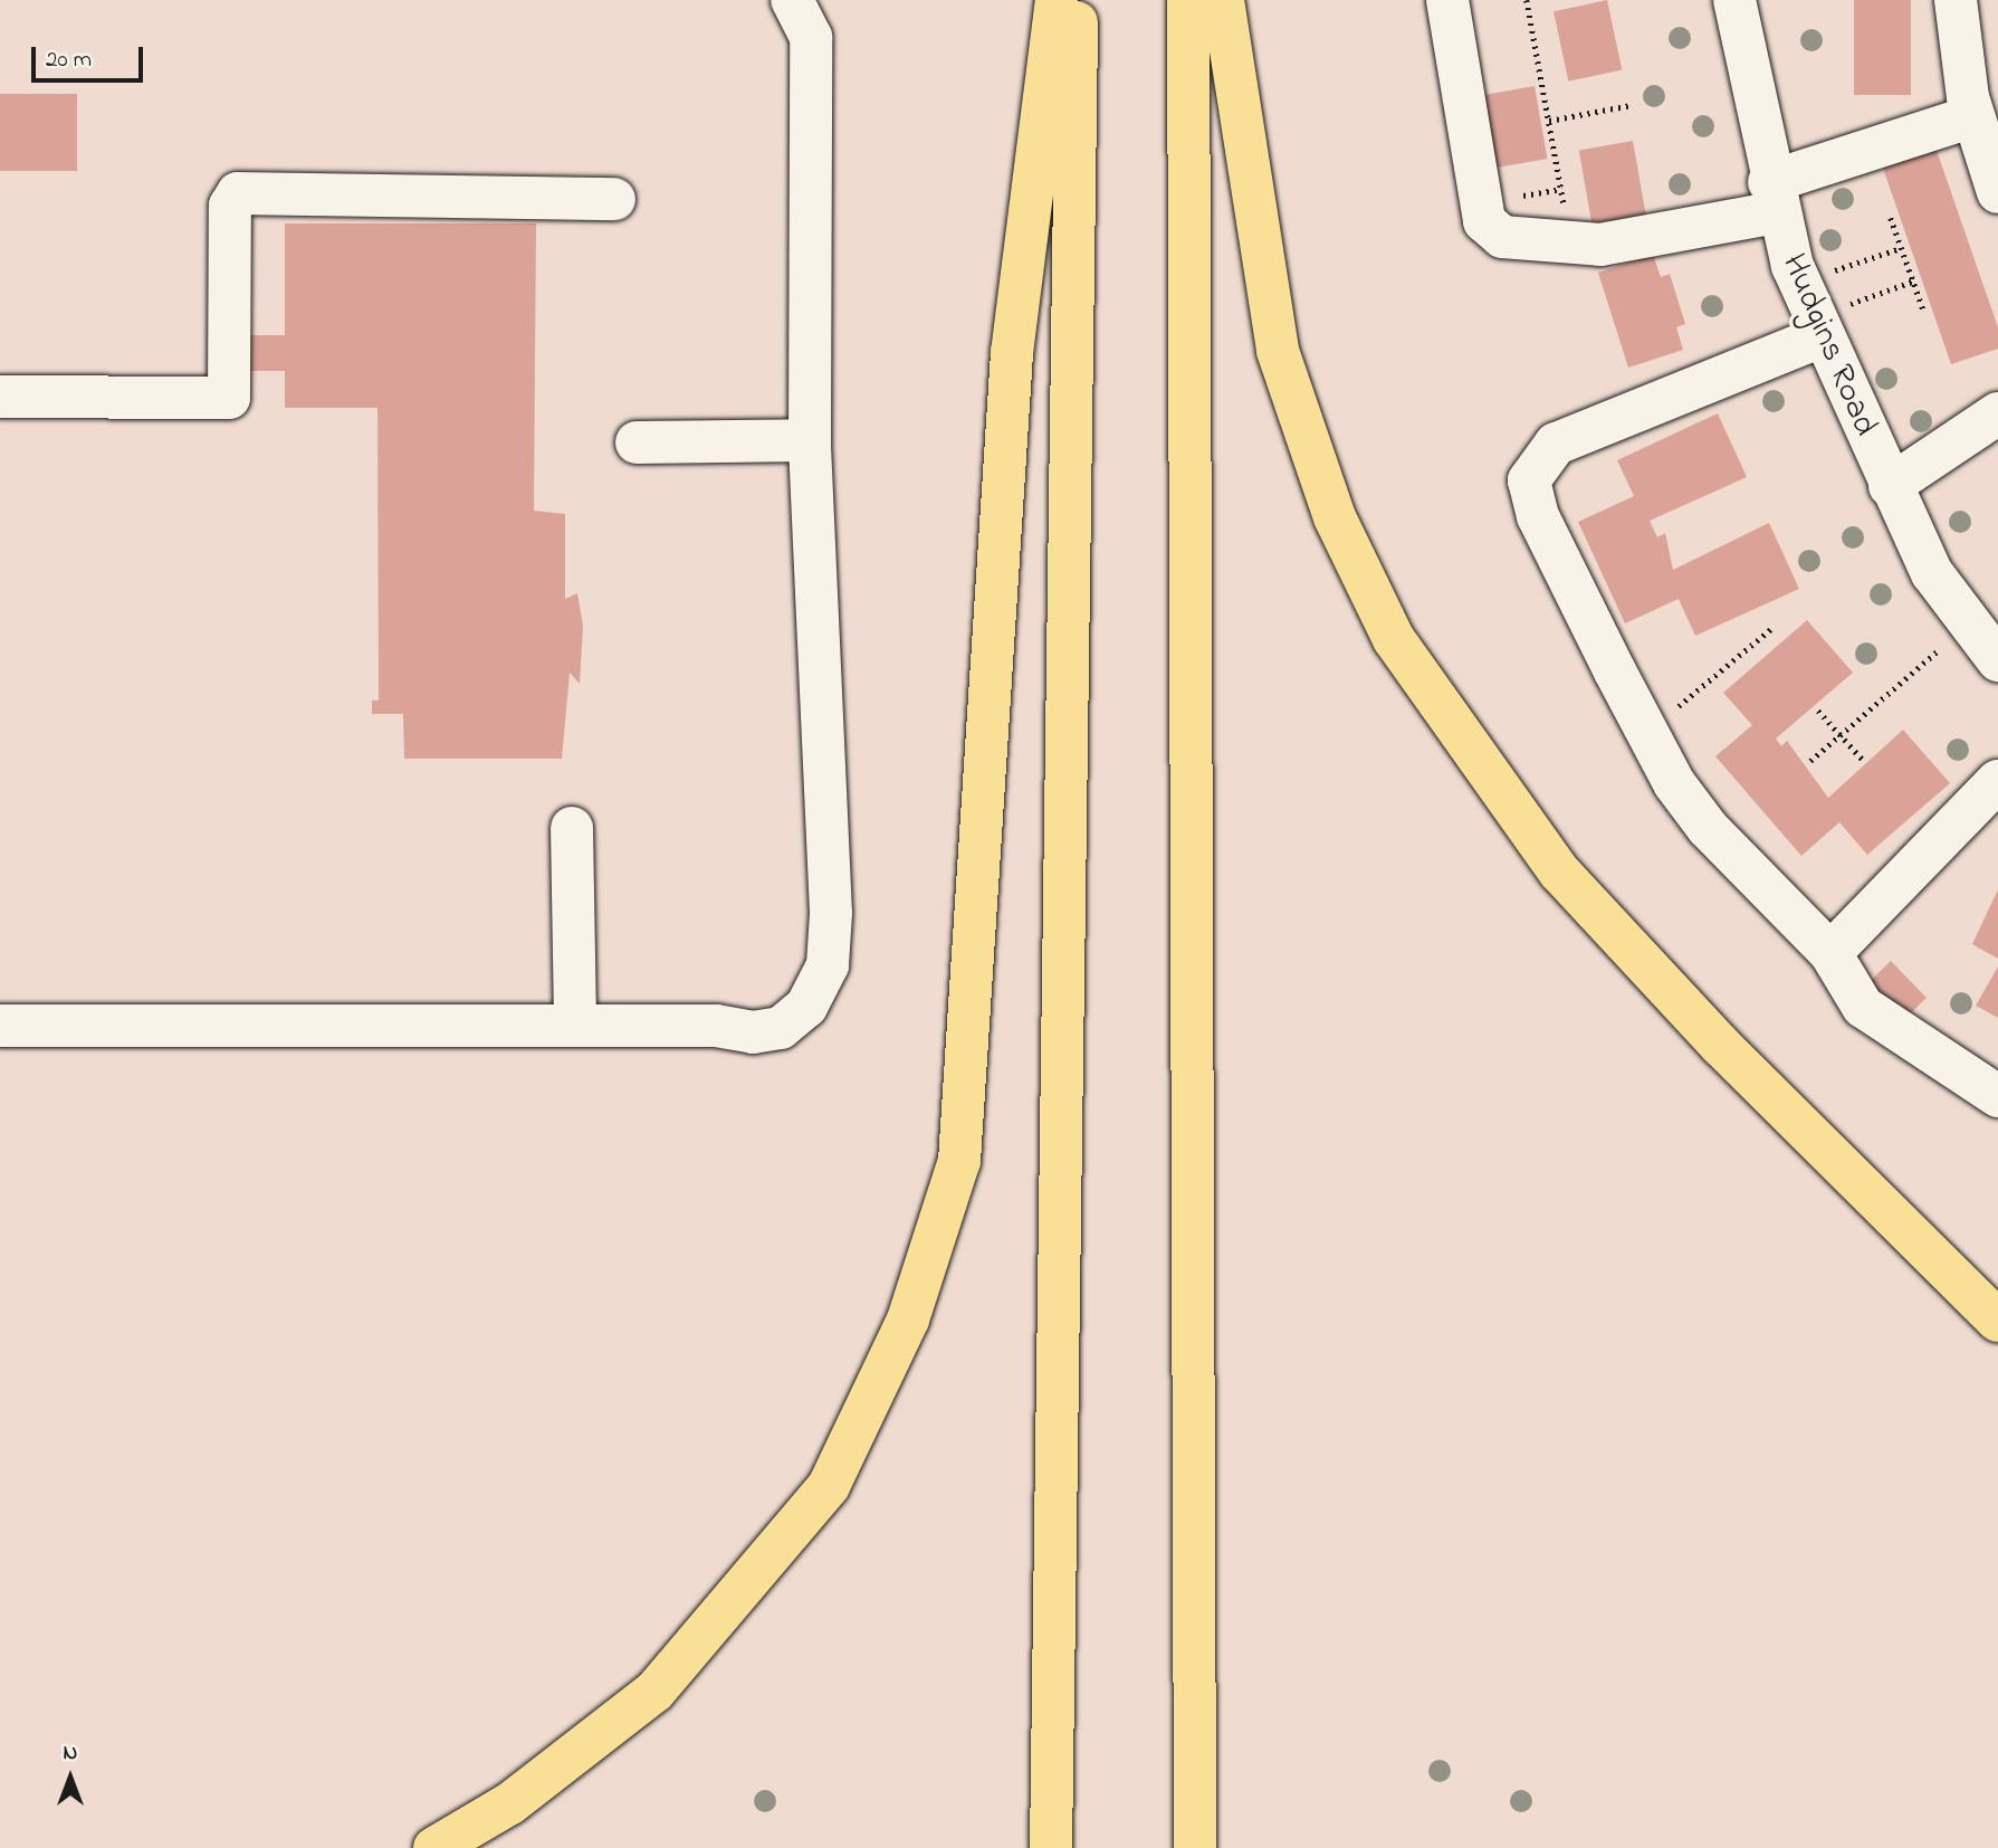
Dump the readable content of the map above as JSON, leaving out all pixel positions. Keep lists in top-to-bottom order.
{
  "streets": {
    "street": ["Hudgins Road"]
  },
  "scale_bar": "20 m",
  "north": "top"
}
